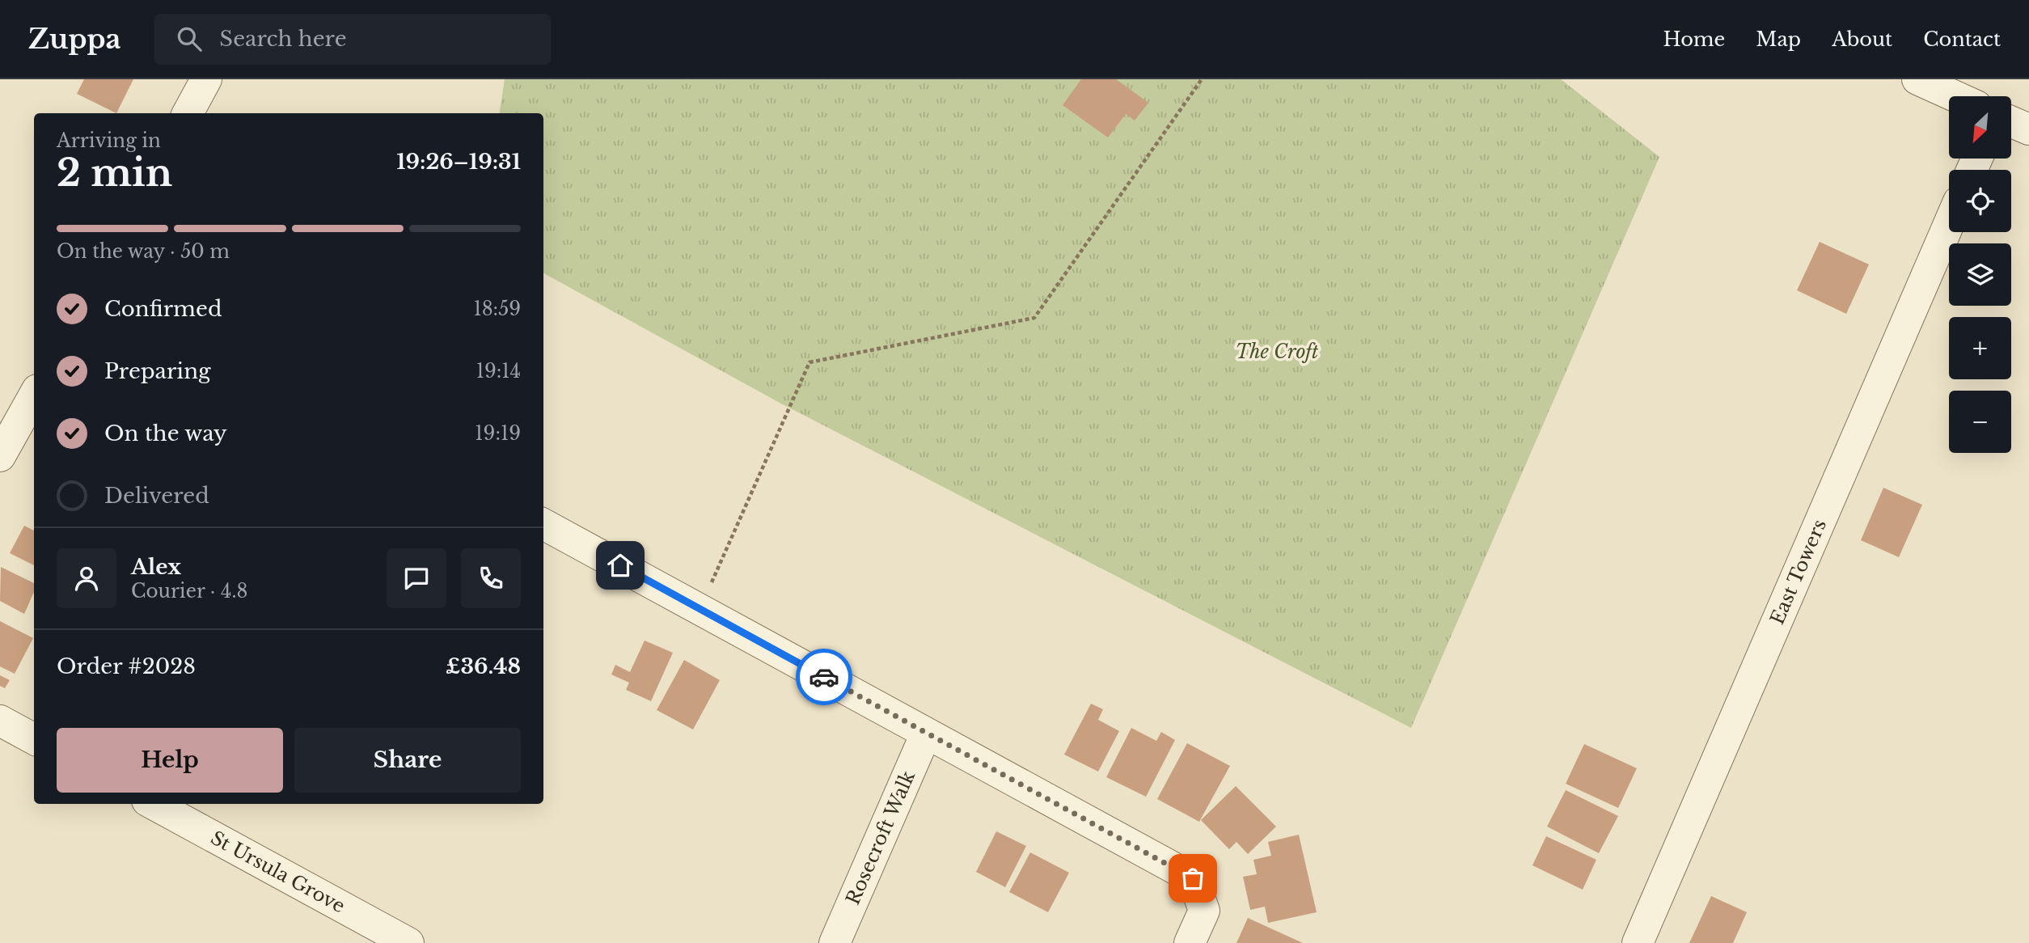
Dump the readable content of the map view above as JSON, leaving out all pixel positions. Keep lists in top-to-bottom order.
{
  "streets": {
    "street": ["East Towers", "Rosecroft Walk", "St Ursula Grove"]
  },
  "parks": ["The Croft"],
  "north": "bottom left",
  "page": {
    "header": "Zuppa",
    "search": "Search here",
    "nav": [
      "Home",
      "Map",
      "About",
      "Contact"
    ],
    "map_buttons": ["+", "−"],
    "heading": ["2 min", "Arriving in", "19:26–19:31"],
    "panel": [
      "Alex",
      "Courier · 4.8",
      "Order #2028",
      "£36.48"
    ],
    "bar": "On the way · 50 m",
    "list": [
      ["Confirmed", "18:59"],
      ["Preparing", "19:14"],
      ["On the way", "19:19"],
      "Delivered"
    ],
    "buttons": ["Help", "Share"]
  }
}
